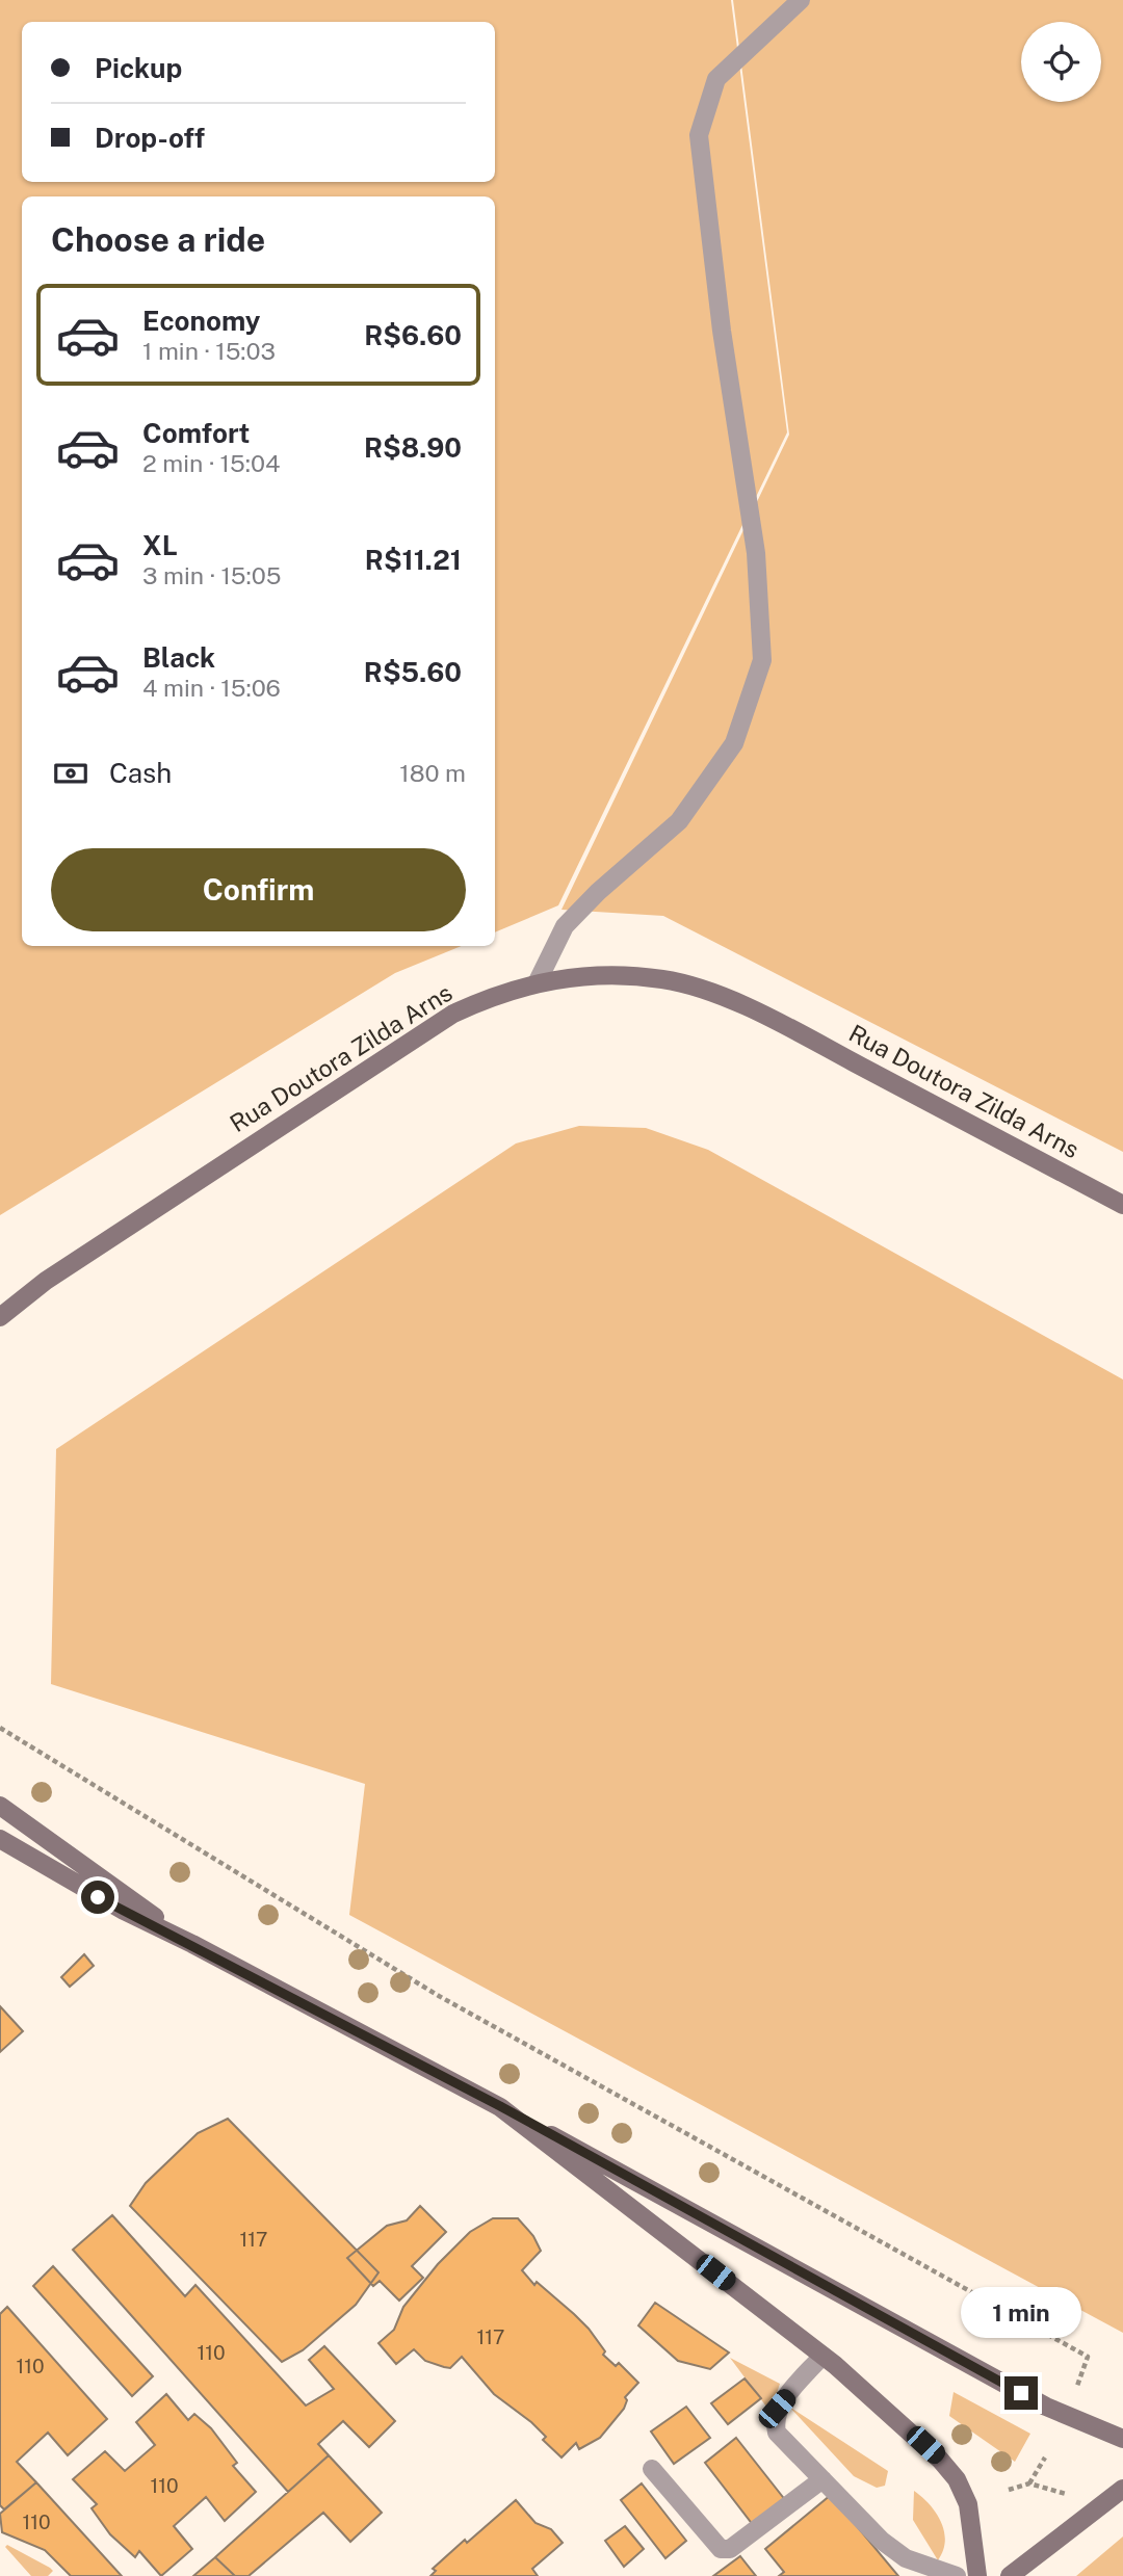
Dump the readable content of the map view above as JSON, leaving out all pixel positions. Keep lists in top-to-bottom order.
{
  "streets": {
    "main road": ["Rua Doutora Zilda Arns"]
  },
  "house_numbers": [
    "117",
    "117",
    "110",
    "110",
    "110",
    "110"
  ],
  "page": {
    "banner": ["Pickup", "Drop-off"],
    "heading": "Choose a ride",
    "list": [
      {
        "name": "Economy",
        "note": "1 min · 15:03",
        "value": "R$6.60"
      },
      {
        "name": "Comfort",
        "note": "2 min · 15:04",
        "value": "R$8.90"
      },
      {
        "name": "XL",
        "note": "3 min · 15:05",
        "value": "R$11.21"
      },
      {
        "name": "Black",
        "note": "4 min · 15:06",
        "value": "R$5.60"
      }
    ],
    "pay": ["Cash", "180 m"],
    "buttons": "Confirm",
    "bubble": "1 min"
  }
}
